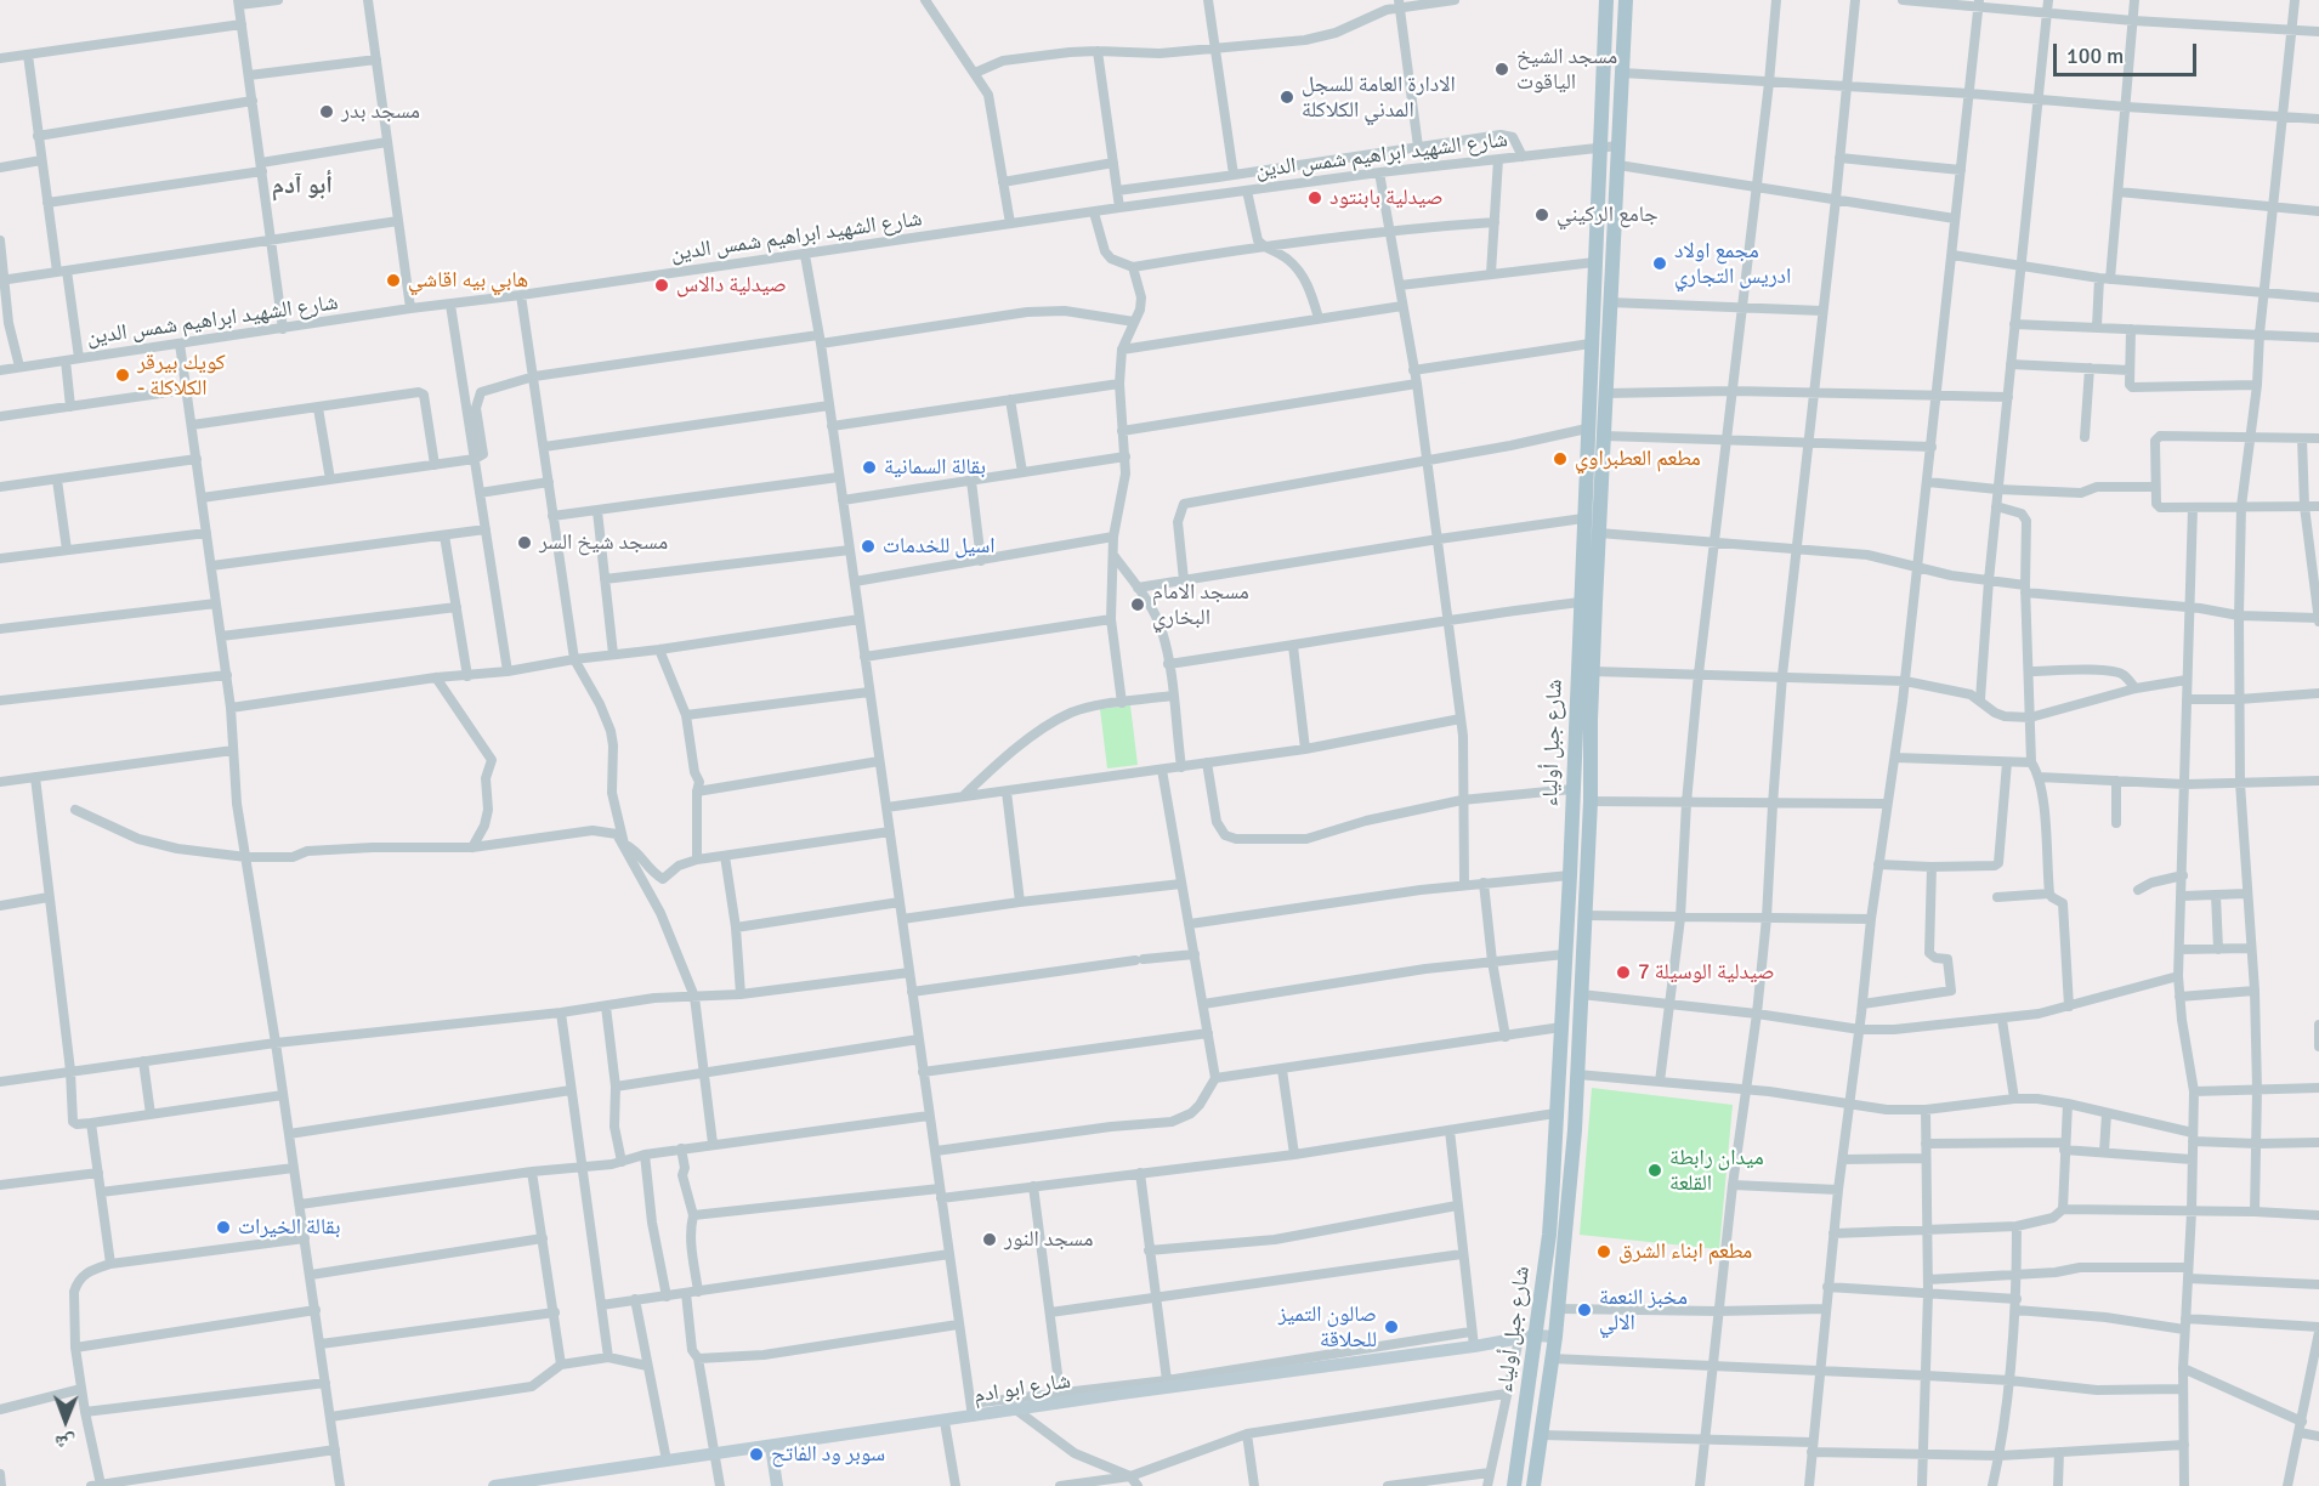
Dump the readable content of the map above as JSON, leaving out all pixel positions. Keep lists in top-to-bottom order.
{
  "streets": {
    "main road": ["شارع جبل أولياء"],
    "street": ["شارع الشهيد ابراهيم شمس الدين", "شارع ابو ادم"]
  },
  "crossings": [
    ["شارع الشهيد ابراهيم شمس الدين", "شارع جبل أولياء"],
    ["شارع جبل أولياء", "شارع ابو ادم"]
  ],
  "districts": ["أبو آدم"],
  "places": [
    "مسجد الشيخ الياقوت",
    "الادارة العامة للسجل المدني الكلاكلة",
    "مسجد بدر",
    "صيدلية بابنتود",
    "جامع الركيني",
    "مجمع اولاد ادريس التجاري",
    "هابي بيه اقاشي",
    "صيدلية دالاس",
    "كويك بيرقر - الكلاكلة",
    "مطعم العطبراوي",
    "بقالة السمانية",
    "مسجد شيخ السر",
    "اسيل للخدمات",
    "مسجد الامام البخاري",
    "صيدلية الوسيلة 7",
    "ميدان رابطة القلعة",
    "بقالة الخيرات",
    "مسجد النور",
    "مطعم ابناء الشرق",
    "مخبز النعمة الالي",
    "صالون التميز للحلاقة",
    "سوبر ود الفاتح"
  ],
  "scale_bar": "100 m",
  "north": "bottom"
}
